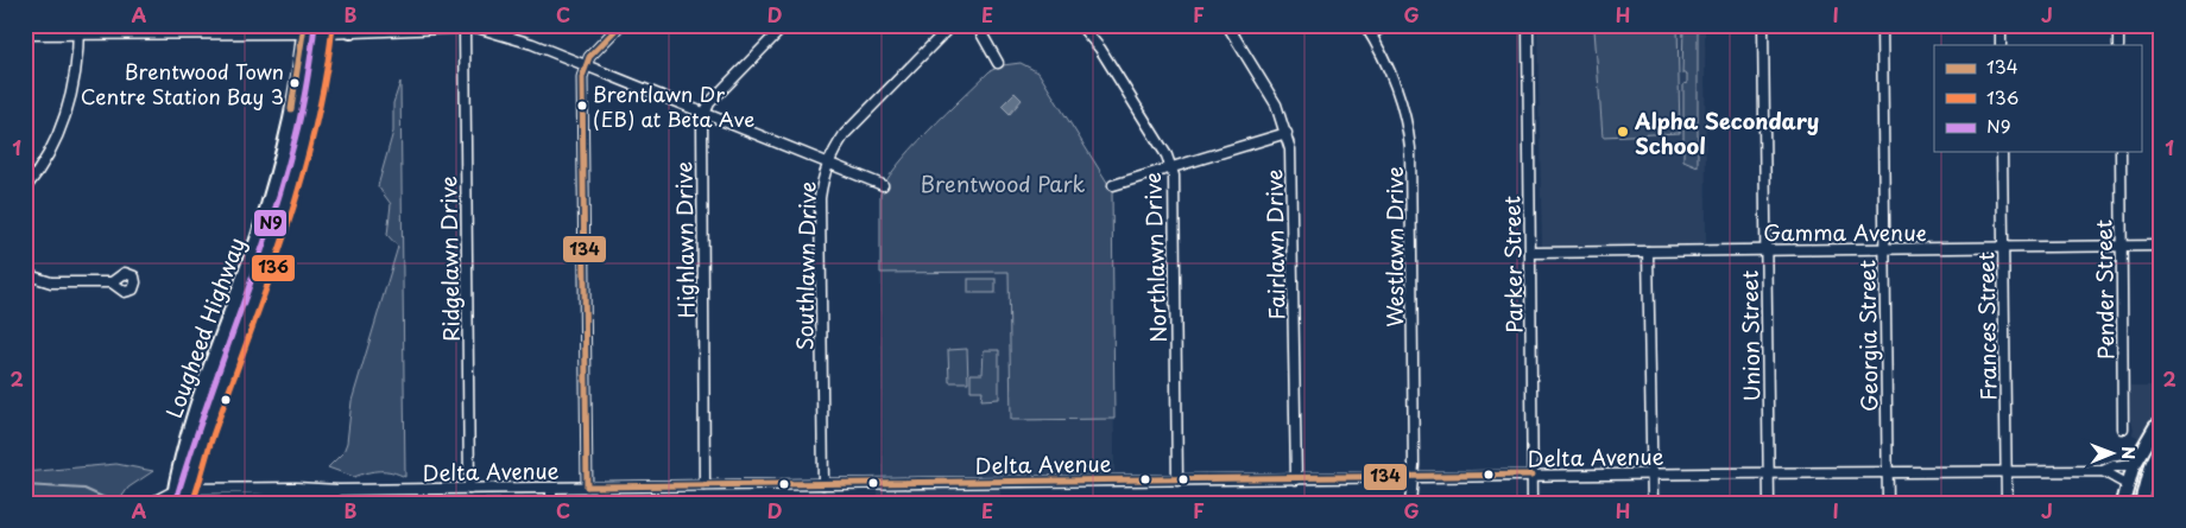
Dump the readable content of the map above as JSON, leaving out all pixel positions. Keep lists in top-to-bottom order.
{
  "streets": {
    "main road": ["Lougheed Highway"],
    "street": [
      "Gamma Avenue",
      "Highlawn Drive",
      "Fairlawn Drive",
      "Westlawn Drive",
      "Northlawn Drive",
      "Ridgelawn Drive",
      "Parker Street",
      "Southlawn Drive",
      "Pender Street",
      "Frances Street",
      "Union Street",
      "Georgia Street",
      "Delta Avenue"
    ]
  },
  "crossings": [
    ["Gamma Avenue", "Parker Street"],
    ["Gamma Avenue", "Pender Street"],
    ["Gamma Avenue", "Frances Street"],
    ["Gamma Avenue", "Union Street"],
    ["Gamma Avenue", "Georgia Street"],
    ["Highlawn Drive", "Delta Avenue"],
    ["Fairlawn Drive", "Delta Avenue"],
    ["Westlawn Drive", "Delta Avenue"],
    ["Northlawn Drive", "Delta Avenue"],
    ["Ridgelawn Drive", "Delta Avenue"],
    ["Parker Street", "Delta Avenue"],
    ["Southlawn Drive", "Delta Avenue"],
    ["Frances Street", "Delta Avenue"],
    ["Lougheed Highway", "Delta Avenue"],
    ["Union Street", "Delta Avenue"],
    ["Georgia Street", "Delta Avenue"]
  ],
  "parks": ["Brentwood Park"],
  "places": ["Brentwood Town Centre Station Bay 3", "Brentlawn Dr (EB) at Beta Ave", "Alpha Secondary School"],
  "lines": ["transit line 134", "transit line N9", "transit line 136"],
  "legend": ["134", "136", "N9"],
  "north": "right",
  "grid": {
    "columns": [
      "A",
      "B",
      "C",
      "D",
      "E",
      "F",
      "G",
      "H",
      "I",
      "J"
    ],
    "rows": ["1", "2"]
  }
}
